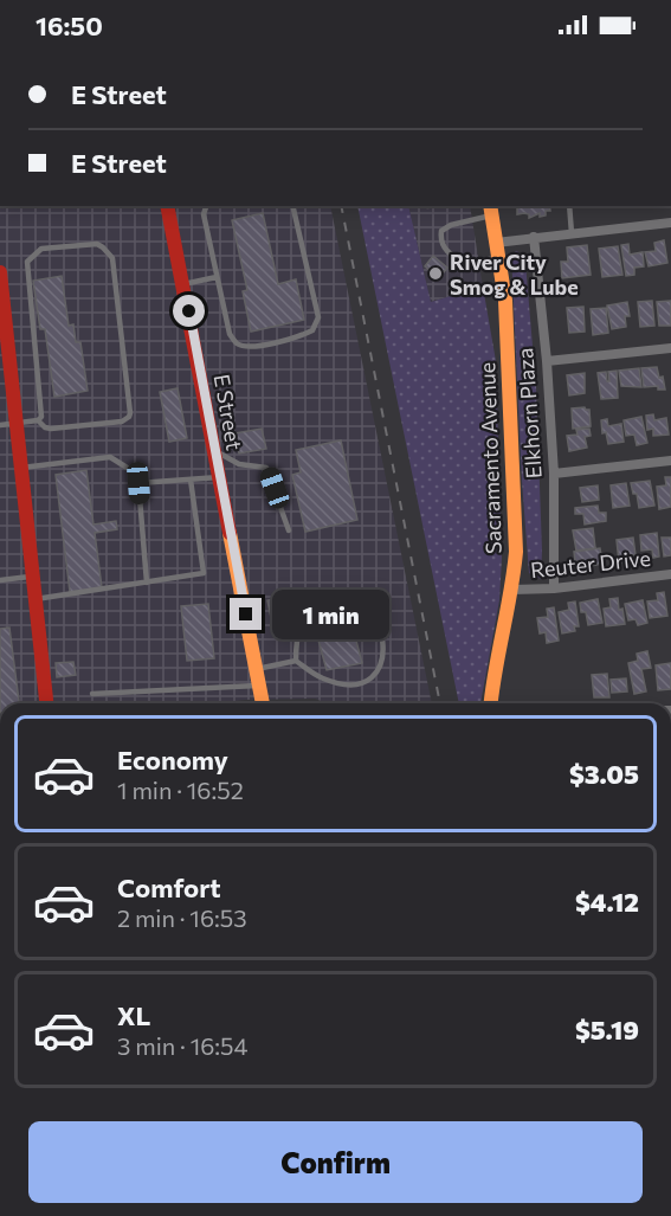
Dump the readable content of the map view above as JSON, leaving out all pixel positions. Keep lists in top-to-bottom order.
{
  "streets": {
    "street": [
      "E Street",
      "Elkhorn Plaza",
      "Sacramento Avenue",
      "Reuter Drive"
    ]
  },
  "crossings": [
    ["Elkhorn Plaza", "Reuter Drive"],
    ["Sacramento Avenue", "Reuter Drive"]
  ],
  "places": ["River City Smog & Lube"],
  "page": {
    "status": "16:50",
    "banner": ["E Street", "E Street"],
    "bubble": "1 min",
    "list": [
      {
        "name": "Economy",
        "note": "1 min · 16:52",
        "value": "$3.05"
      },
      {
        "name": "Comfort",
        "note": "2 min · 16:53",
        "value": "$4.12"
      },
      {
        "name": "XL",
        "note": "3 min · 16:54",
        "value": "$5.19"
      }
    ],
    "buttons": "Confirm"
  }
}
